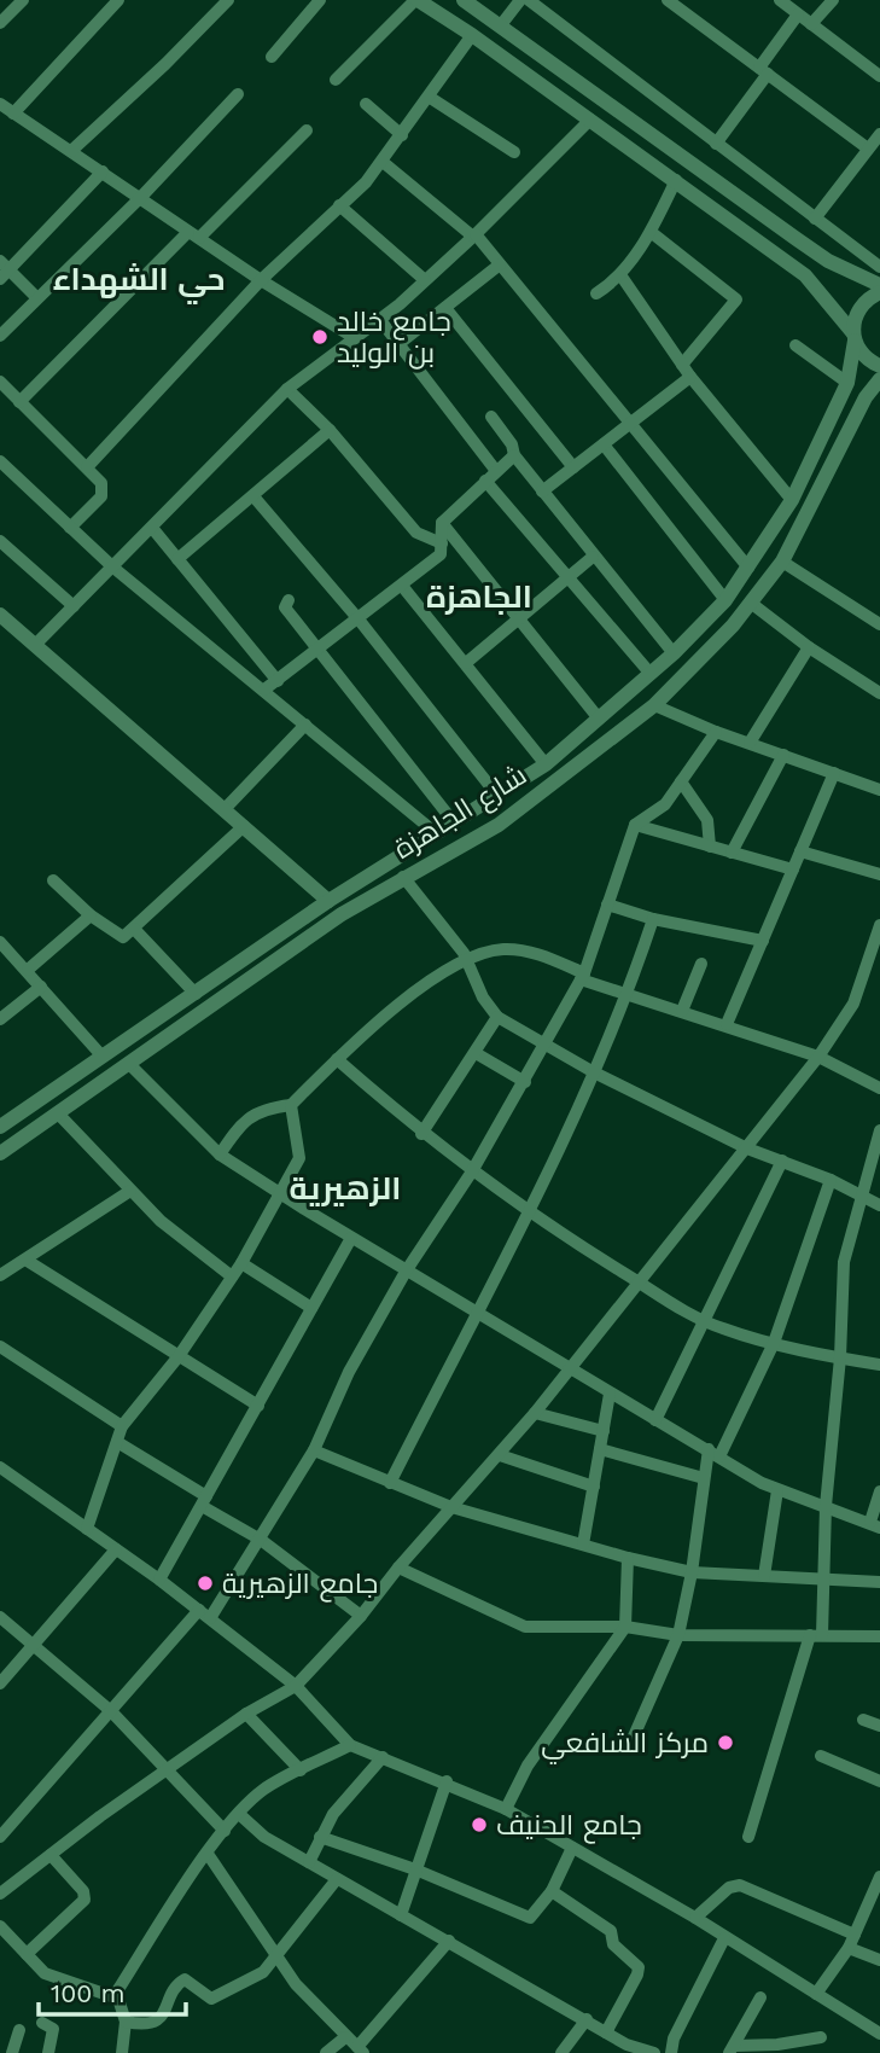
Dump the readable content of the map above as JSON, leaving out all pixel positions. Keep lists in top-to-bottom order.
{
  "streets": {
    "street": ["شارع الجاهزة"]
  },
  "districts": ["حي الشهداء", "الجاهزة", "الزهيرية"],
  "places": [
    "جامع خالد بن الوليد",
    "جامع الزهيرية",
    "مركز الشافعي",
    "جامع الحنيف"
  ],
  "scale_bar": "100 m"
}
